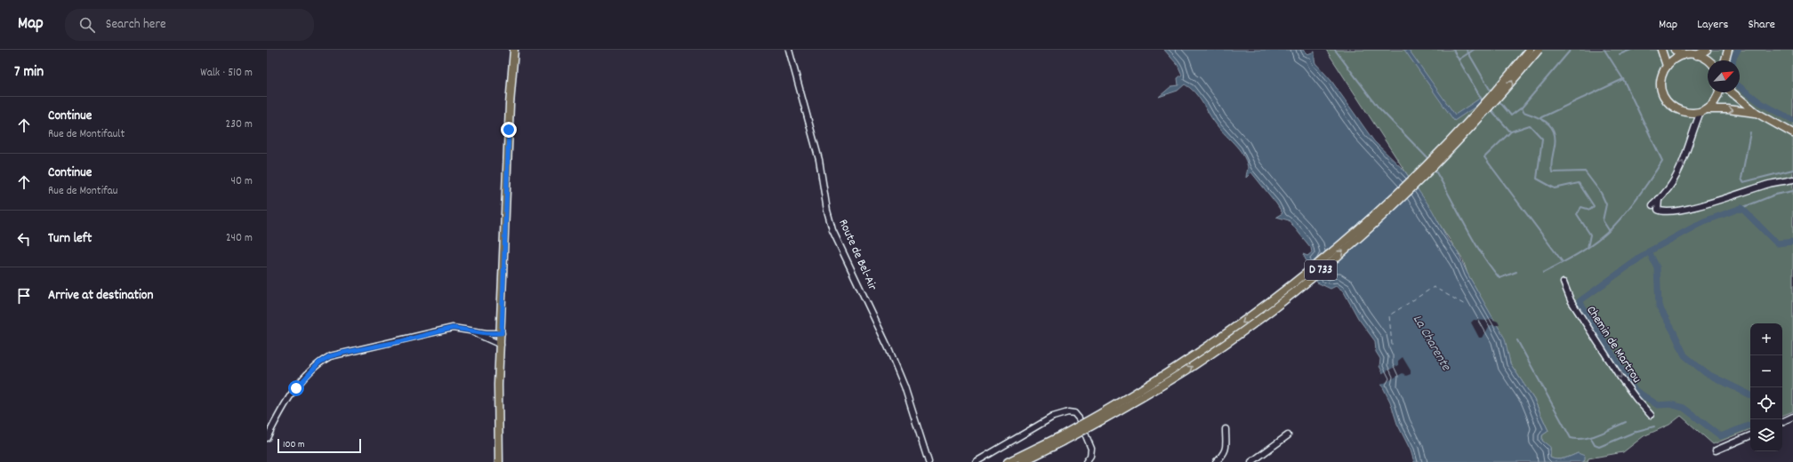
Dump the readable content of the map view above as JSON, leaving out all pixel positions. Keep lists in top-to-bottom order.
{
  "streets": {
    "main road": ["D 733"],
    "street": ["Route de Bel-Air", "Chemin de Martrou"]
  },
  "one_way": ["Chemin de Martrou"],
  "water": ["La Charente"],
  "scale_bar": "100 m",
  "north": "top right",
  "page": {
    "header": "Map",
    "search": "Search here",
    "nav": ["Map", "Layers", "Share"],
    "heading": ["7 min", "Walk · 510 m"],
    "list": [
      ["Continue", "Rue de Montifault", "230 m"],
      ["Continue", "Rue de Montifau", "40 m"],
      ["Turn left", "240 m"],
      "Arrive at destination"
    ],
    "map_buttons": ["+", "−"],
    "scale": "100 m"
  }
}
